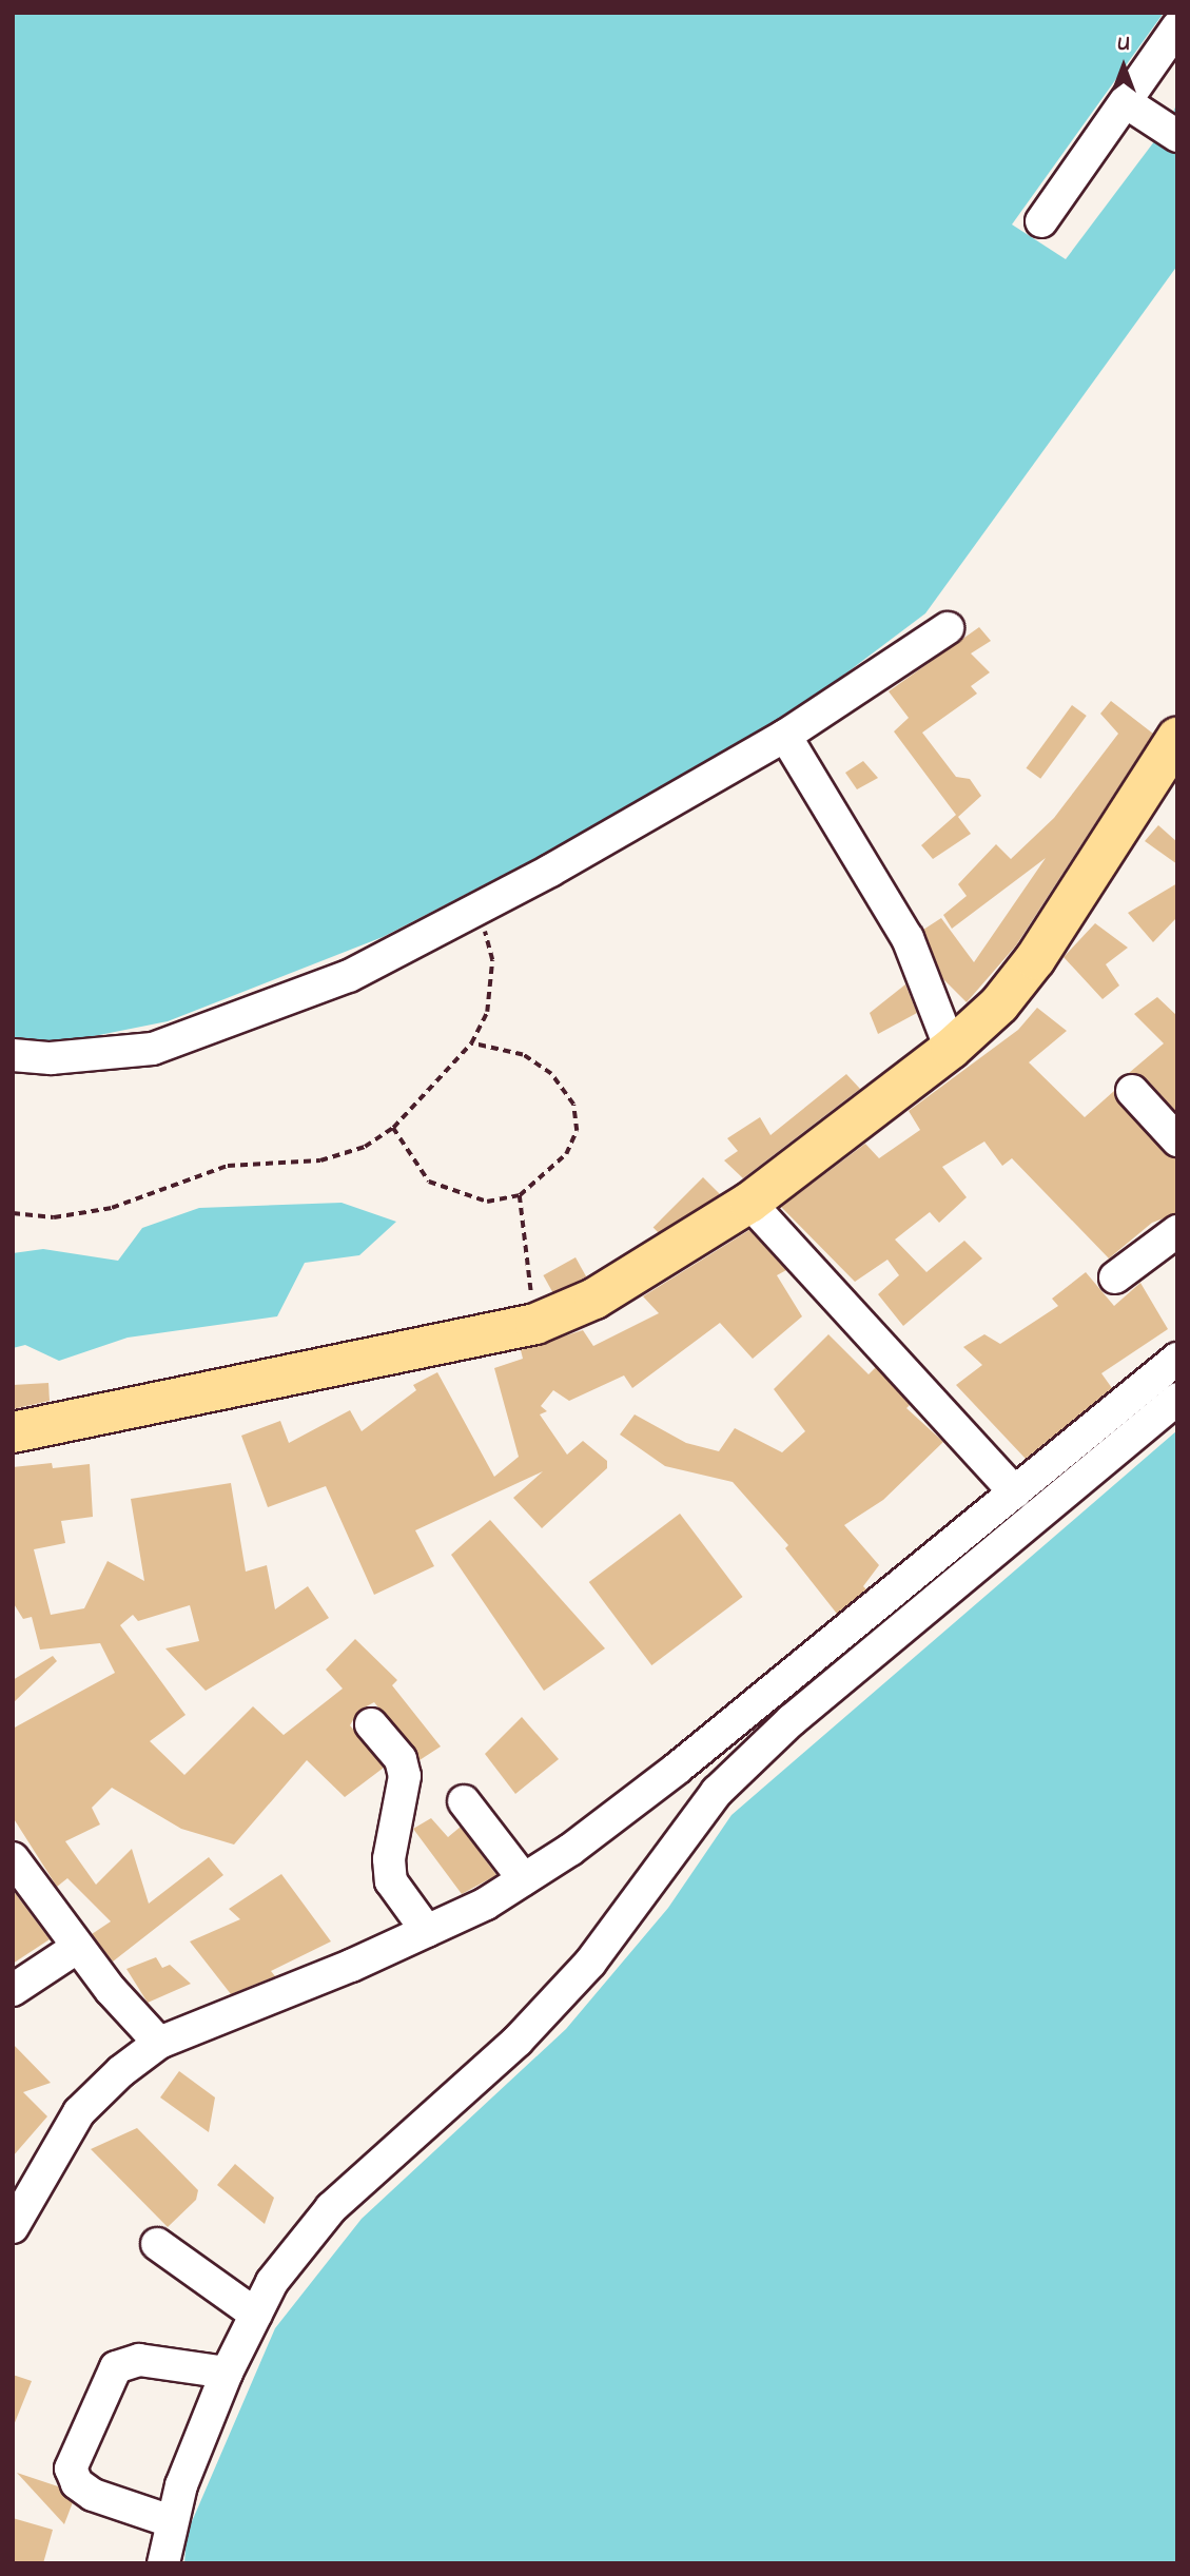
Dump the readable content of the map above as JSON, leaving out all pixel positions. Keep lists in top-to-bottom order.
{
  "north": "top"
}
